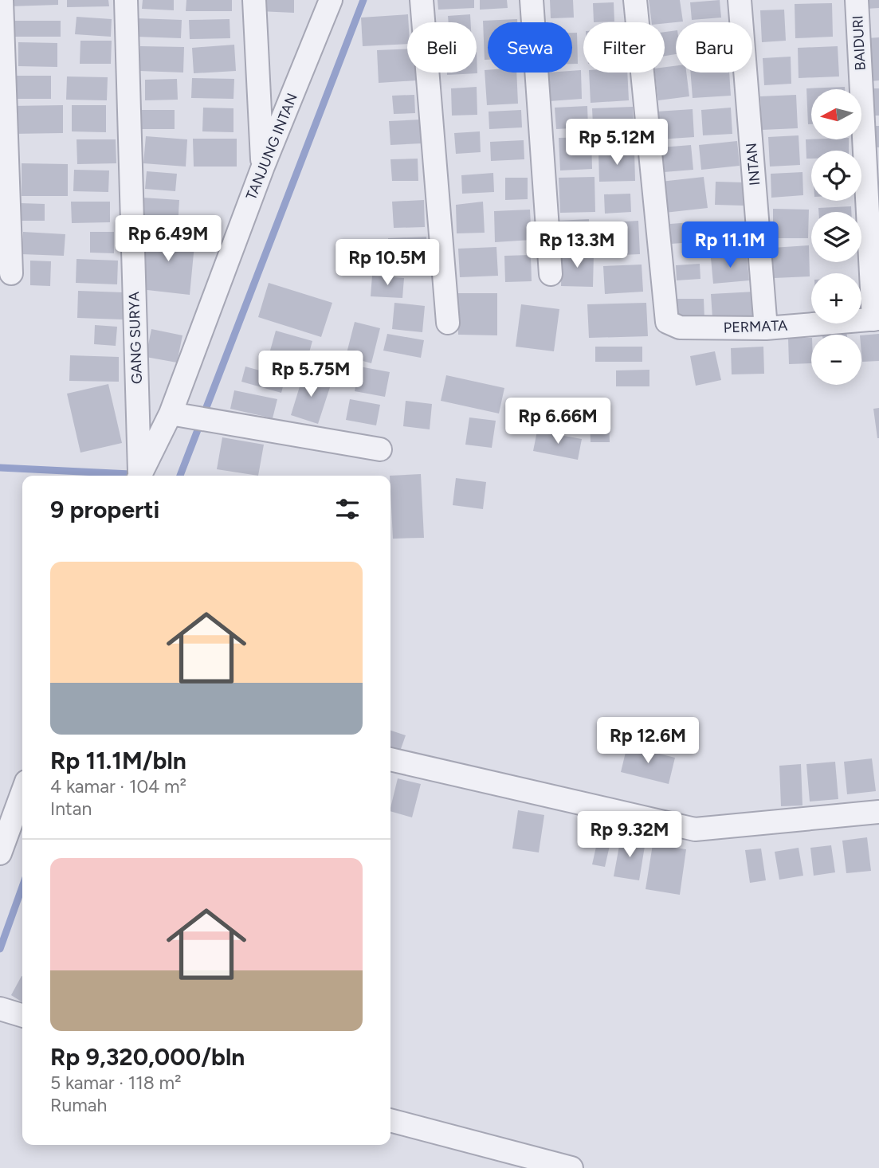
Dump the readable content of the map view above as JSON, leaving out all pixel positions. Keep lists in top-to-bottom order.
{
  "streets": {
    "street": [
      "BAIDURI",
      "TANJUNG INTAN",
      "INTAN",
      "PERMATA",
      "GANG SURYA"
    ]
  },
  "crossings": [
    ["BAIDURI", "PERMATA"],
    ["INTAN", "PERMATA"]
  ],
  "north": "left",
  "page": {
    "chip": [
      "Beli",
      "Sewa",
      "Filter",
      "Baru"
    ],
    "map_buttons": ["+", "−"],
    "price": [
      "Rp 5.12M",
      "Rp 6.49M",
      "Rp 13.3M",
      "Rp 11.1M",
      "Rp 10.5M",
      "Rp 5.75M",
      "Rp 6.66M",
      "Rp 12.6M",
      "Rp 9.32M"
    ],
    "heading": "9 properti",
    "list": [
      {
        "name": "Rp 11.1M/bln",
        "note": "4 kamar · 104 m² · Intan"
      },
      {
        "name": "Rp 9,320,000/bln",
        "note": "5 kamar · 118 m² · Rumah"
      }
    ]
  }
}
